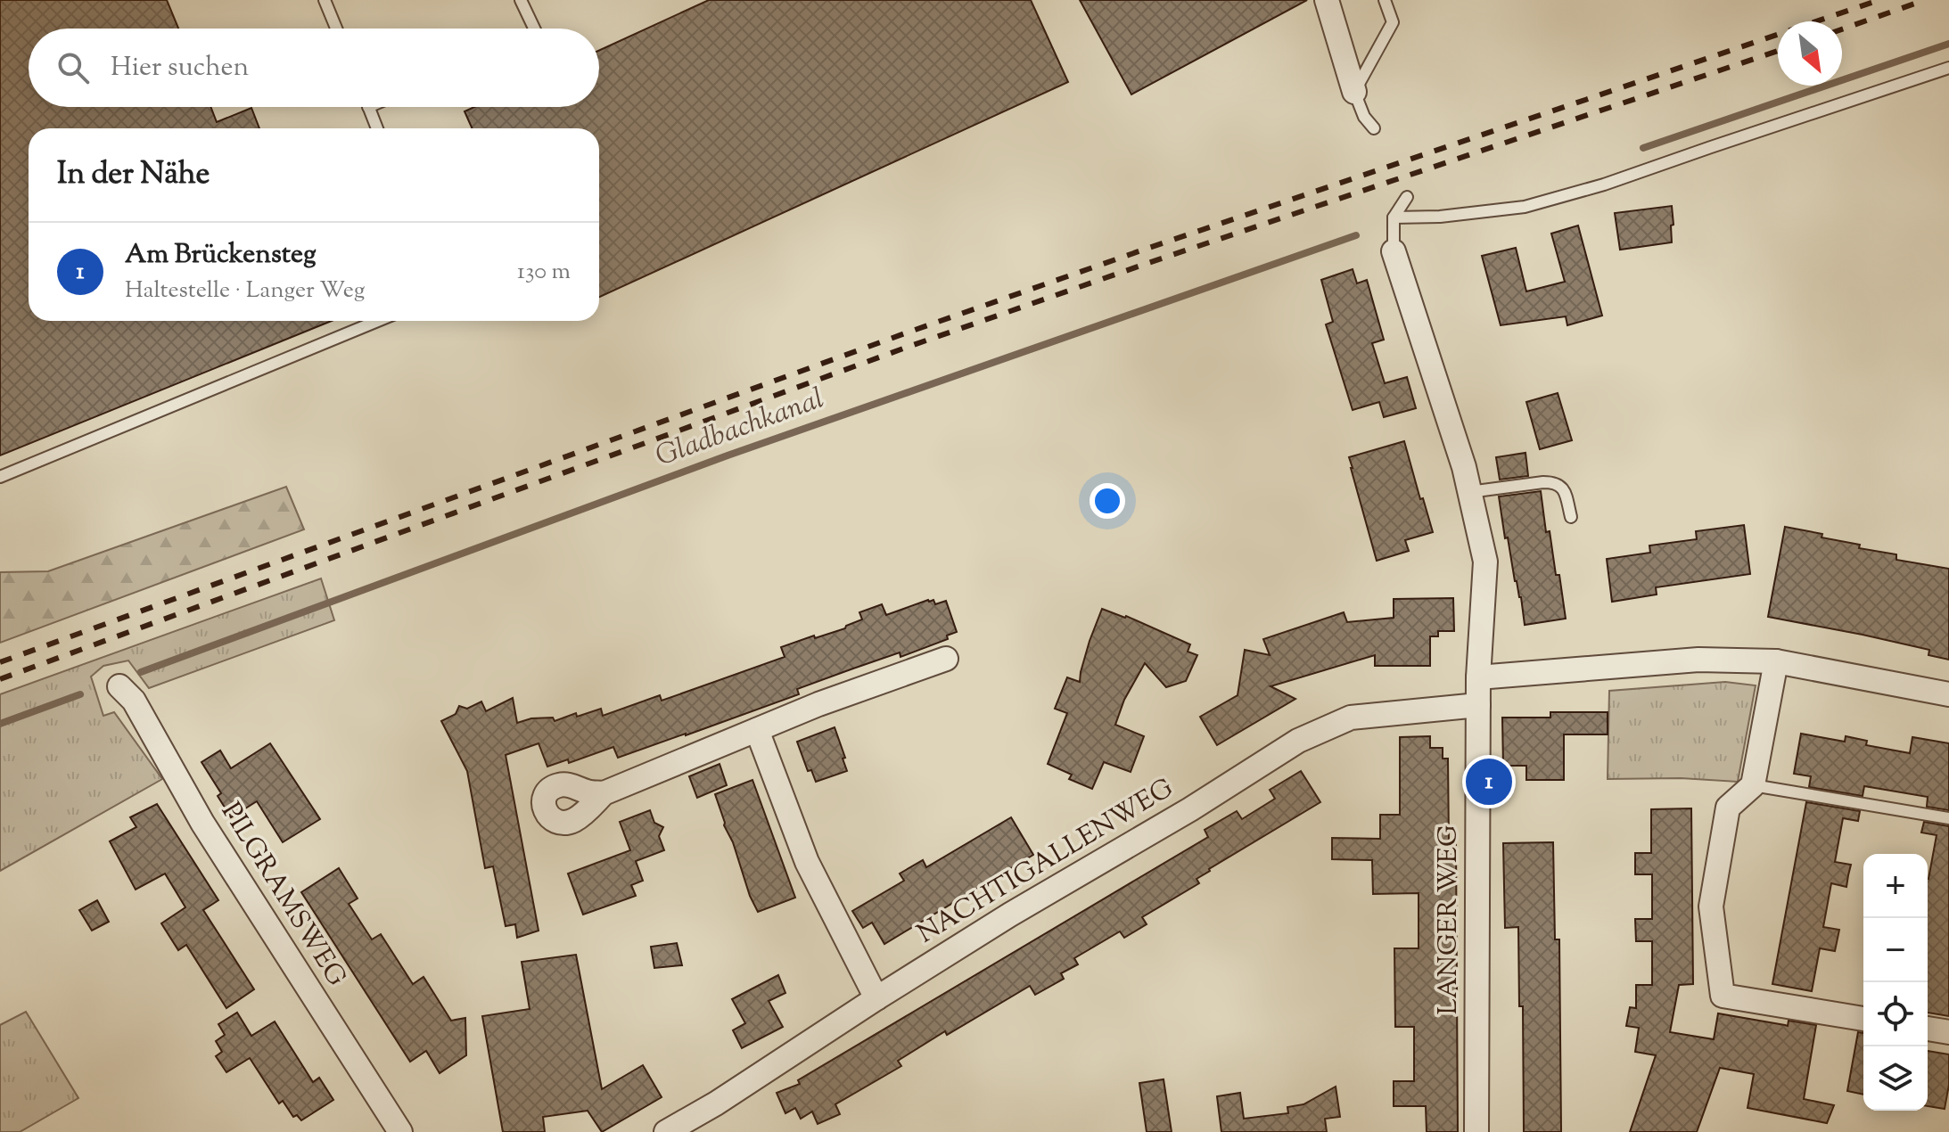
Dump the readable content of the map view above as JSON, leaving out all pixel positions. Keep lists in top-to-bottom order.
{
  "streets": {
    "street": ["NACHTIGALLENWEG", "PILGRAMSWEG", "LANGER WEG"]
  },
  "crossings": [
    ["NACHTIGALLENWEG", "LANGER WEG"]
  ],
  "water": ["Gladbachkanal"],
  "north": "bottom right",
  "page": {
    "search": "Hier suchen",
    "heading": "In der Nähe",
    "list": [
      {
        "mark": "1",
        "name": "Am Brückensteg",
        "note": "Haltestelle · Langer Weg",
        "value": "130 m"
      }
    ],
    "pins": "1",
    "map_buttons": ["+", "−"]
  }
}
